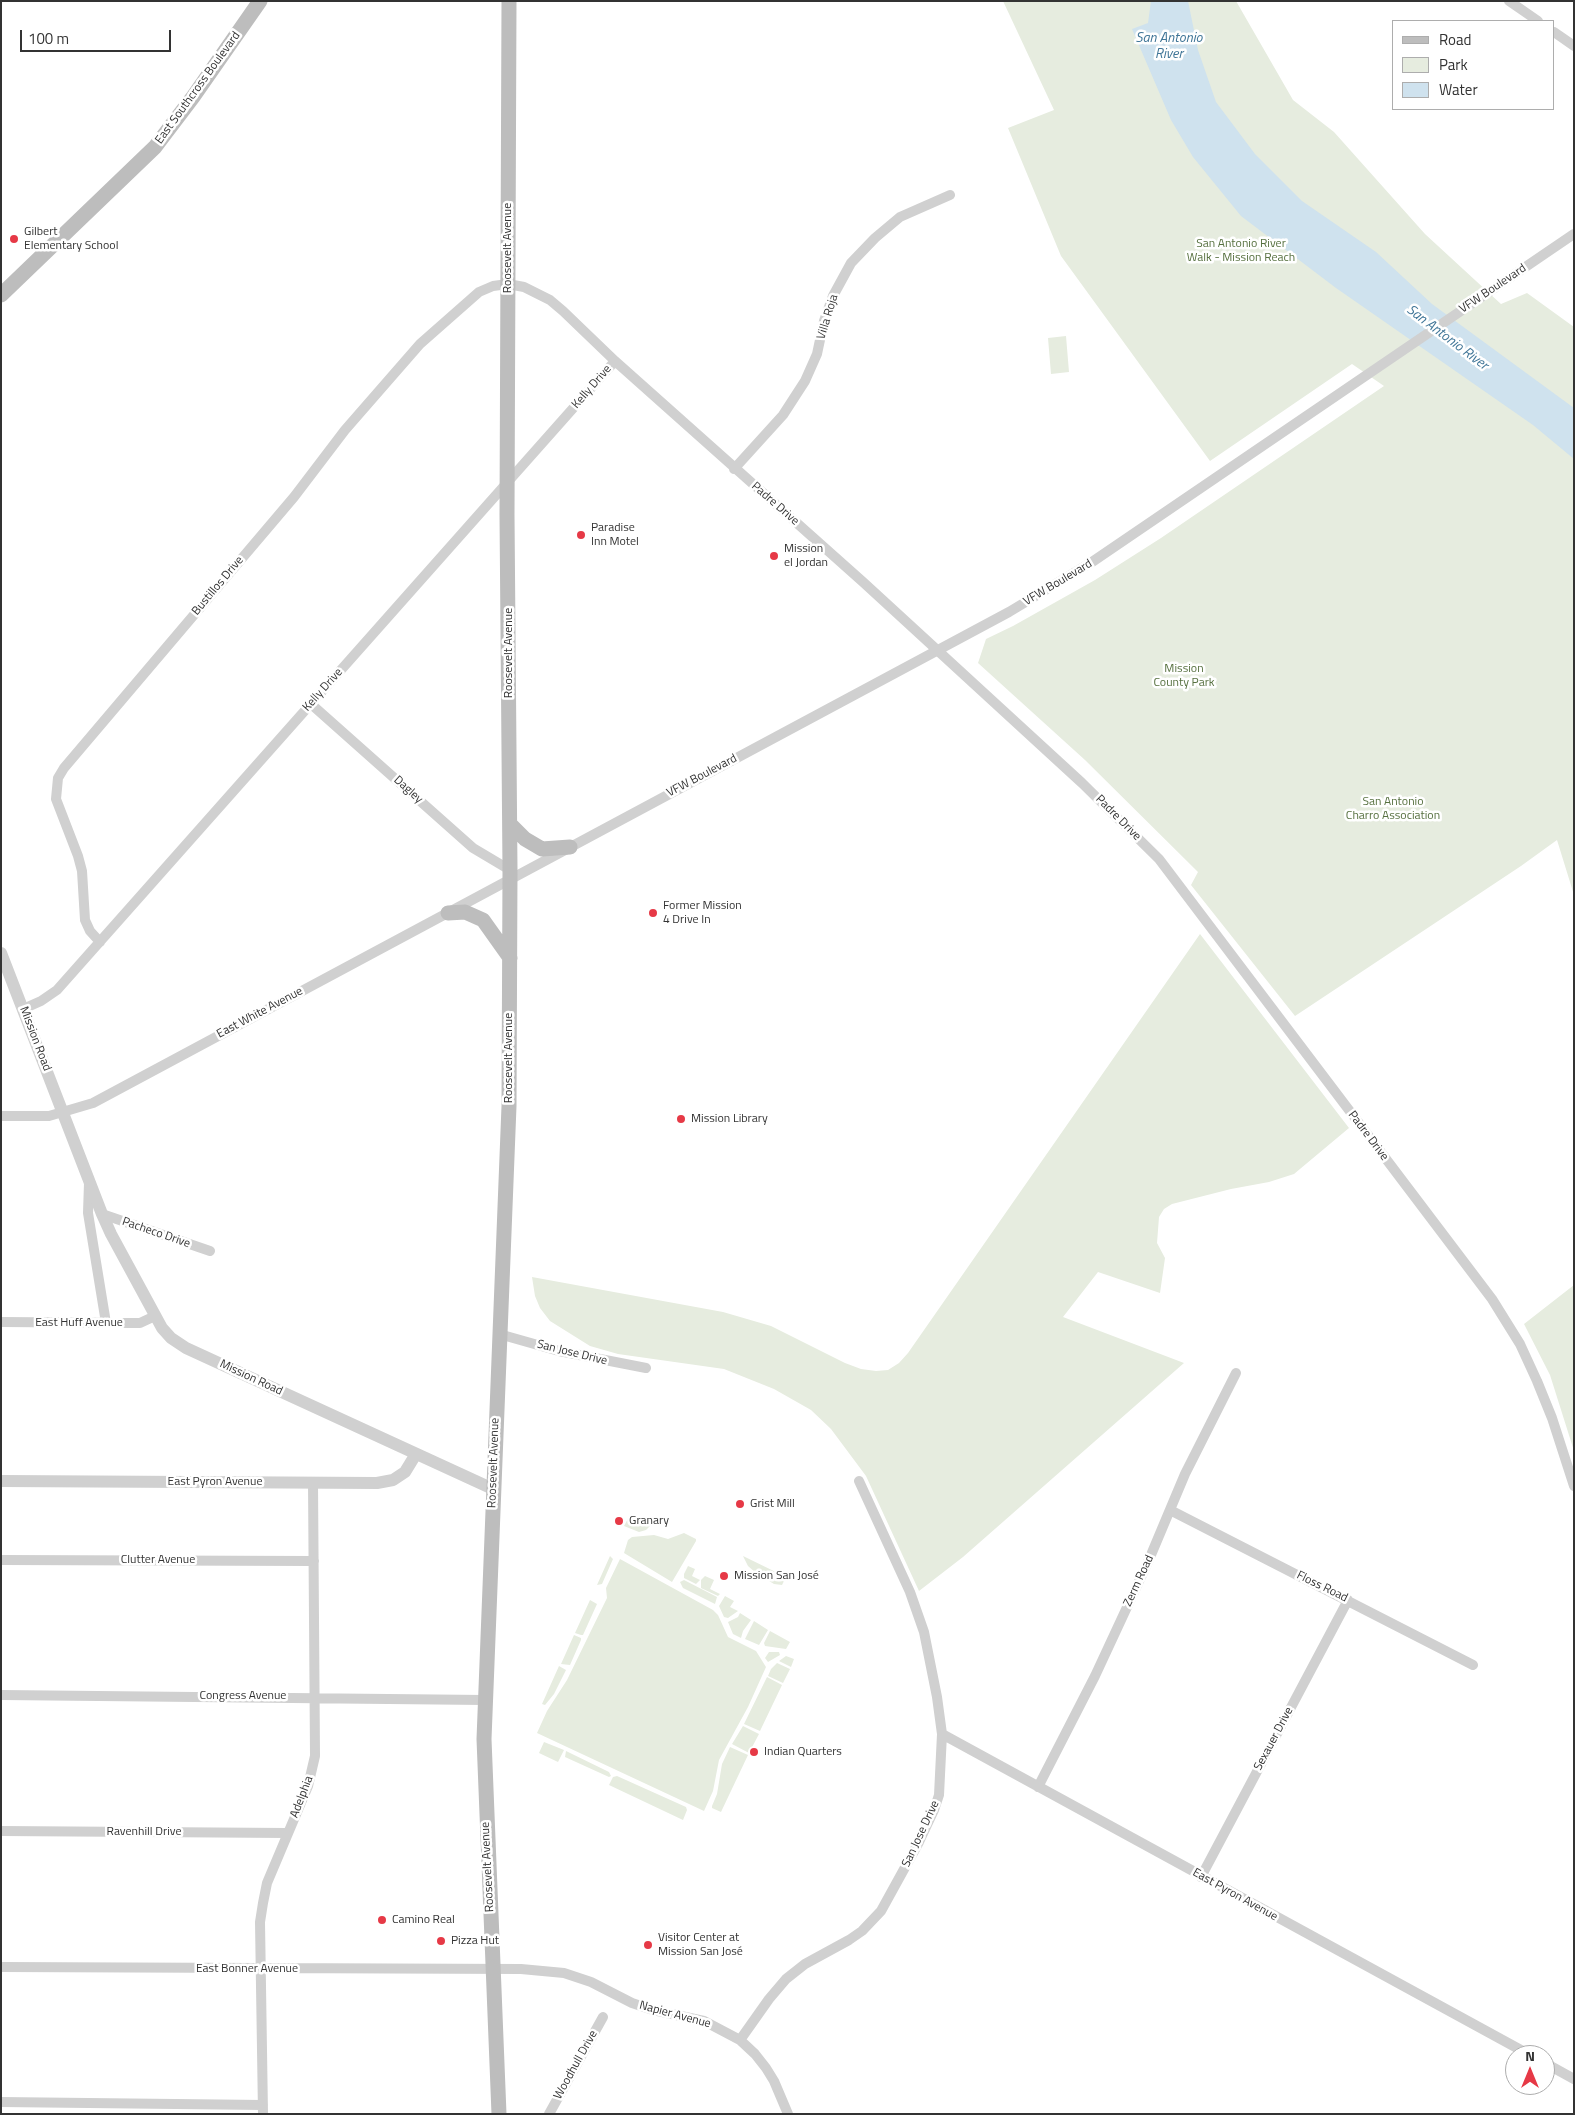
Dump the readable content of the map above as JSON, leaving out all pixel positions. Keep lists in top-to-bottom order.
{
  "streets": {
    "main road": ["East Southcross Boulevard", "Roosevelt Avenue"],
    "street": [
      "VFW Boulevard",
      "Villa Roja",
      "Kelly Drive",
      "Padre Drive",
      "Bustillos Drive",
      "Dagley",
      "East White Avenue",
      "Mission Road",
      "Pacheco Drive",
      "East Huff Avenue",
      "San Jose Drive",
      "East Pyron Avenue",
      "Clutter Avenue",
      "Zerm Road",
      "Floss Road",
      "Congress Avenue",
      "Sexauer Drive",
      "Adelphia",
      "Ravenhill Drive",
      "East Bonner Avenue",
      "Napier Avenue",
      "Woodhull Drive"
    ]
  },
  "crossings": [
    ["Roosevelt Avenue", "VFW Boulevard"],
    ["Roosevelt Avenue", "Kelly Drive"],
    ["Roosevelt Avenue", "Padre Drive"],
    ["Roosevelt Avenue", "Bustillos Drive"],
    ["Roosevelt Avenue", "Dagley"],
    ["Roosevelt Avenue", "East White Avenue"],
    ["Roosevelt Avenue", "Mission Road"],
    ["Roosevelt Avenue", "San Jose Drive"],
    ["Roosevelt Avenue", "Congress Avenue"],
    ["Roosevelt Avenue", "East Bonner Avenue"],
    ["Roosevelt Avenue", "Napier Avenue"],
    ["VFW Boulevard", "Padre Drive"],
    ["VFW Boulevard", "Dagley"],
    ["VFW Boulevard", "East White Avenue"],
    ["Villa Roja", "Padre Drive"],
    ["Kelly Drive", "Padre Drive"],
    ["Kelly Drive", "Bustillos Drive"],
    ["Kelly Drive", "Dagley"],
    ["Kelly Drive", "Mission Road"],
    ["Padre Drive", "Bustillos Drive"],
    ["Dagley", "East White Avenue"],
    ["East White Avenue", "Mission Road"],
    ["Mission Road", "Pacheco Drive"],
    ["Mission Road", "East Huff Avenue"],
    ["Mission Road", "East Pyron Avenue"],
    ["San Jose Drive", "East Pyron Avenue"],
    ["San Jose Drive", "Napier Avenue"],
    ["East Pyron Avenue", "Zerm Road"],
    ["East Pyron Avenue", "Sexauer Drive"],
    ["East Pyron Avenue", "Adelphia"],
    ["Clutter Avenue", "Adelphia"],
    ["Zerm Road", "Floss Road"],
    ["Floss Road", "Sexauer Drive"],
    ["Congress Avenue", "Adelphia"],
    ["Adelphia", "Ravenhill Drive"],
    ["Adelphia", "East Bonner Avenue"],
    ["East Bonner Avenue", "Napier Avenue"]
  ],
  "water": ["San Antonio River"],
  "parks": ["San Antonio River Walk - Mission Reach", "Mission County Park", "San Antonio Charro Association"],
  "places": [
    "Gilbert Elementary School",
    "Paradise Inn Motel",
    "Mission el Jordan",
    "Former Mission 4 Drive In",
    "Mission Library",
    "Grist Mill",
    "Granary",
    "Mission San José",
    "Indian Quarters",
    "Camino Real",
    "Pizza Hut",
    "Visitor Center at Mission San José"
  ],
  "legend": ["Road", "Park", "Water"],
  "scale_bar": "100 m",
  "north": "top"
}
